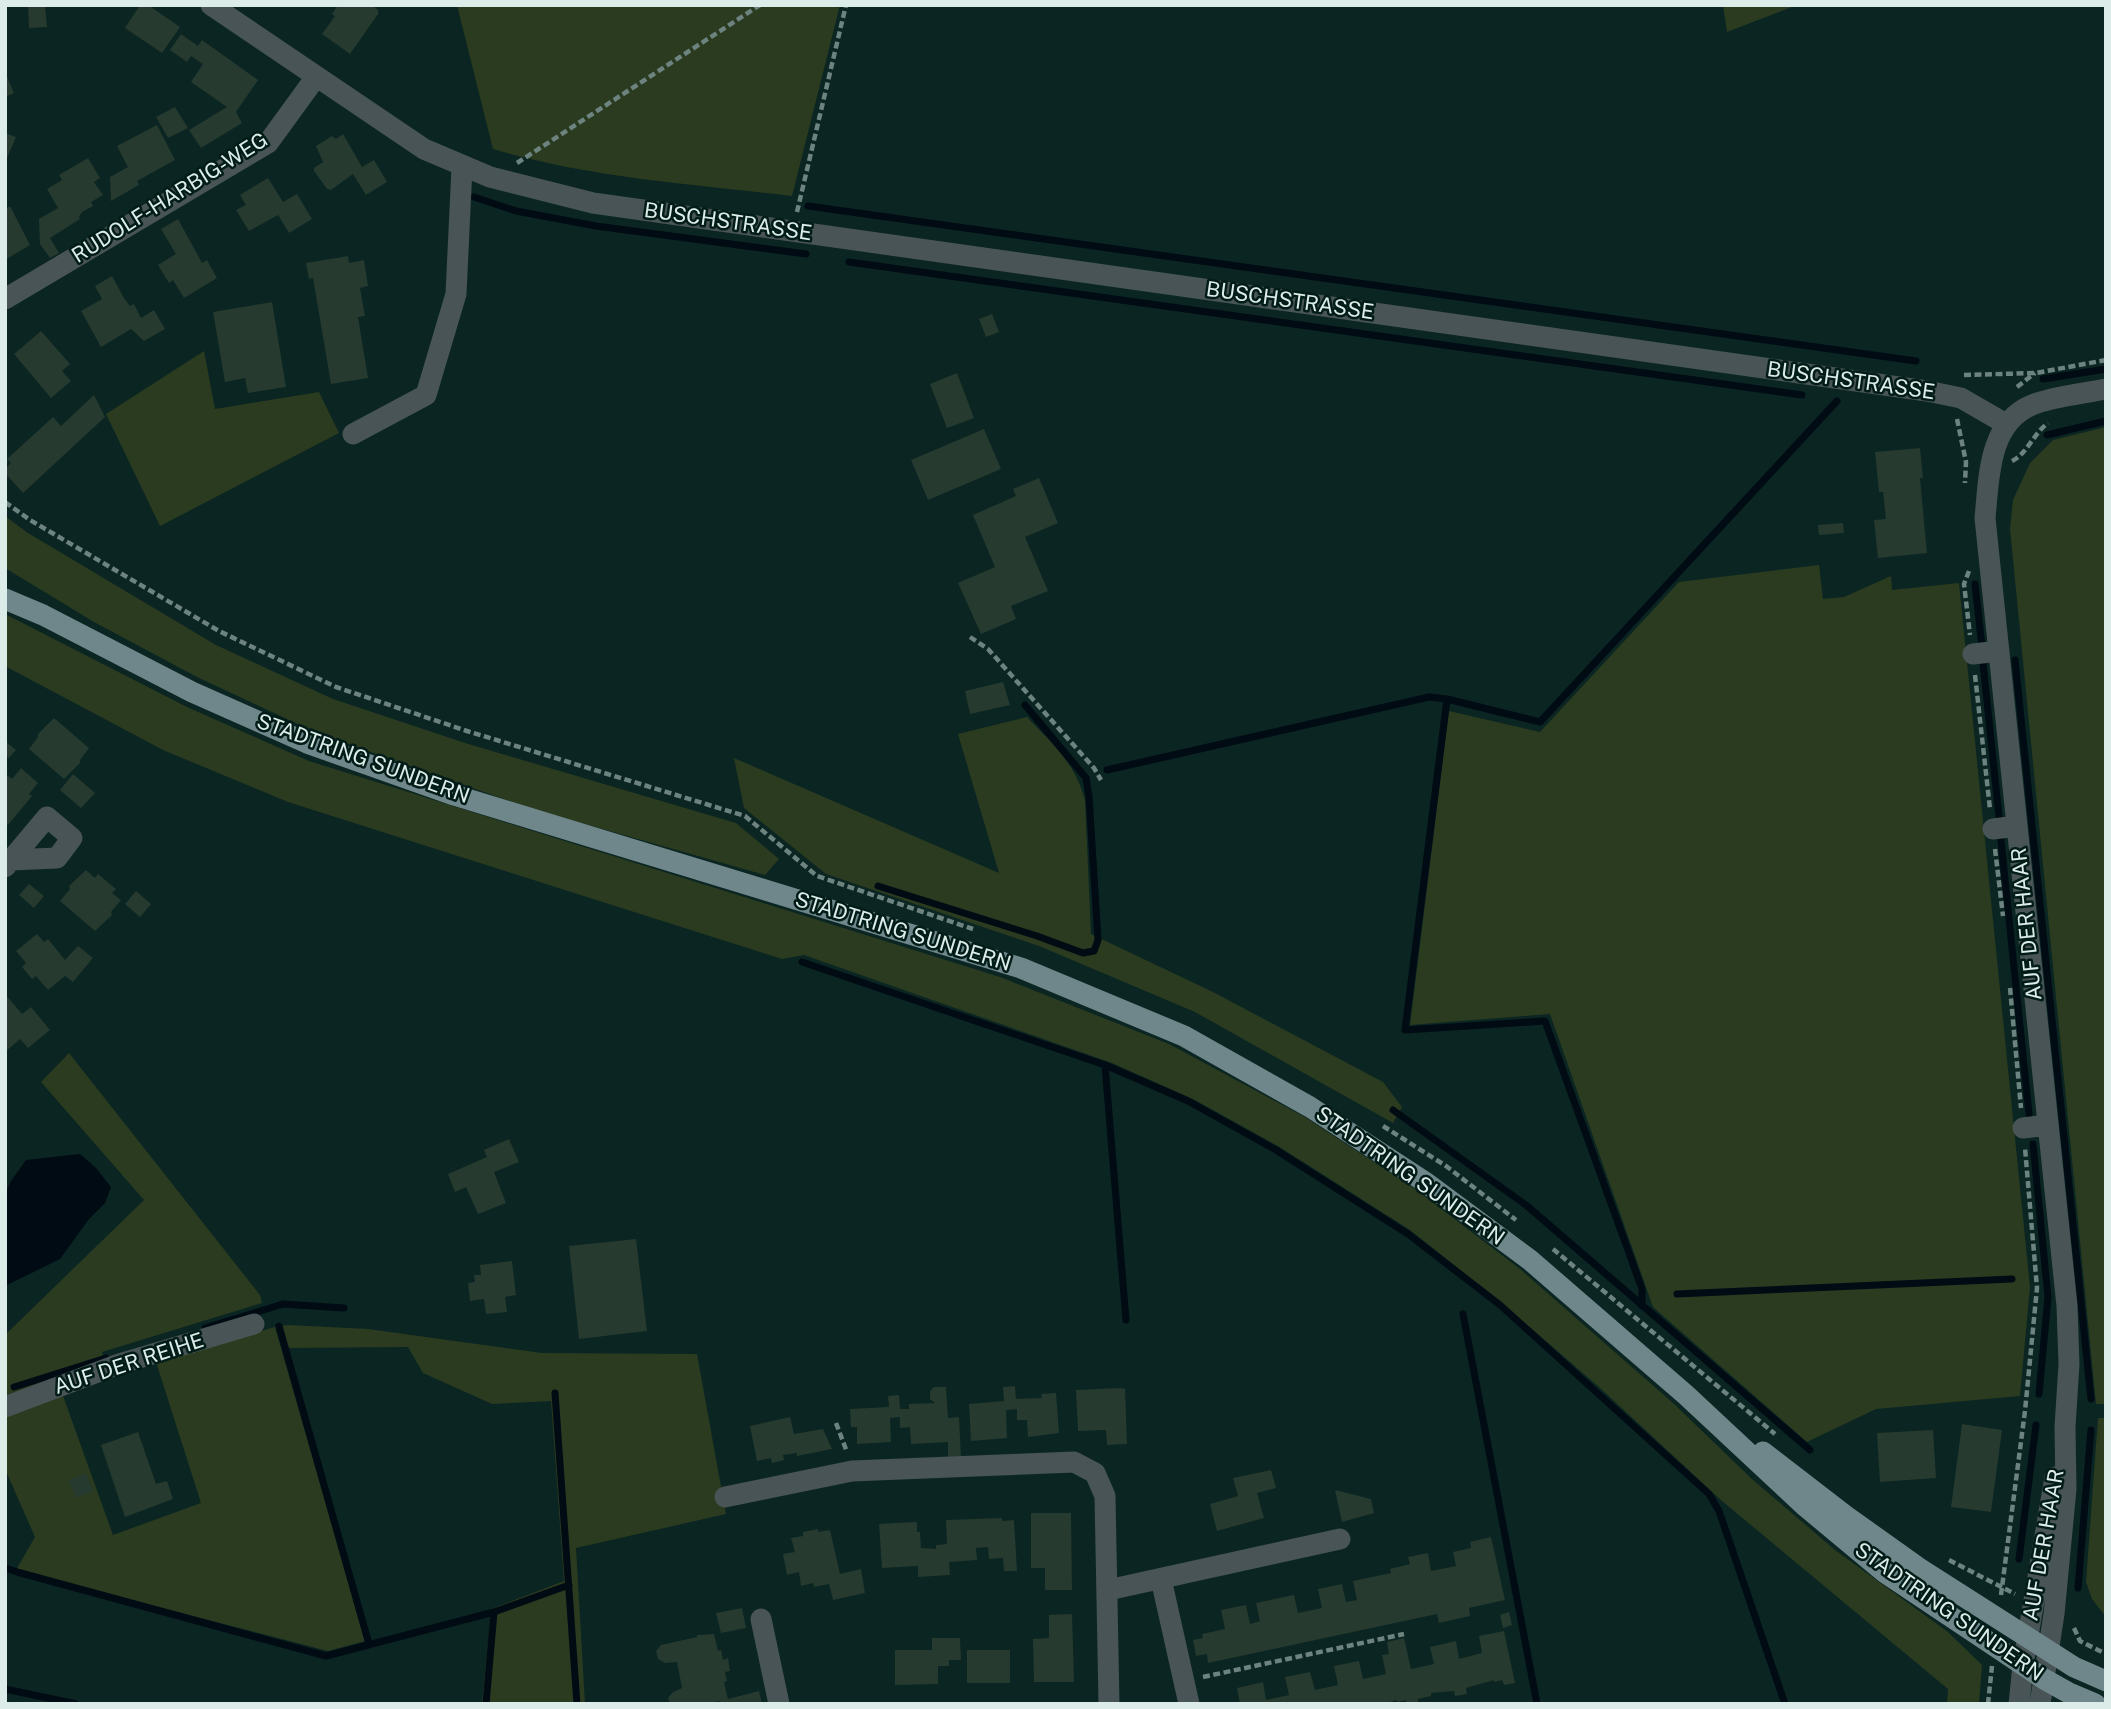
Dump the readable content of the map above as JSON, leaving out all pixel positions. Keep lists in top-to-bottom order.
{
  "streets": {
    "main road": ["STADTRING SUNDERN"],
    "street": [
      "RUDOLF-HARBIG-WEG",
      "BUSCHSTRASSE",
      "AUF DER HAAR",
      "AUF DER REIHE"
    ]
  },
  "crossings": [
    ["RUDOLF-HARBIG-WEG", "BUSCHSTRASSE"],
    ["BUSCHSTRASSE", "AUF DER HAAR"],
    ["STADTRING SUNDERN", "AUF DER HAAR"]
  ]
}
